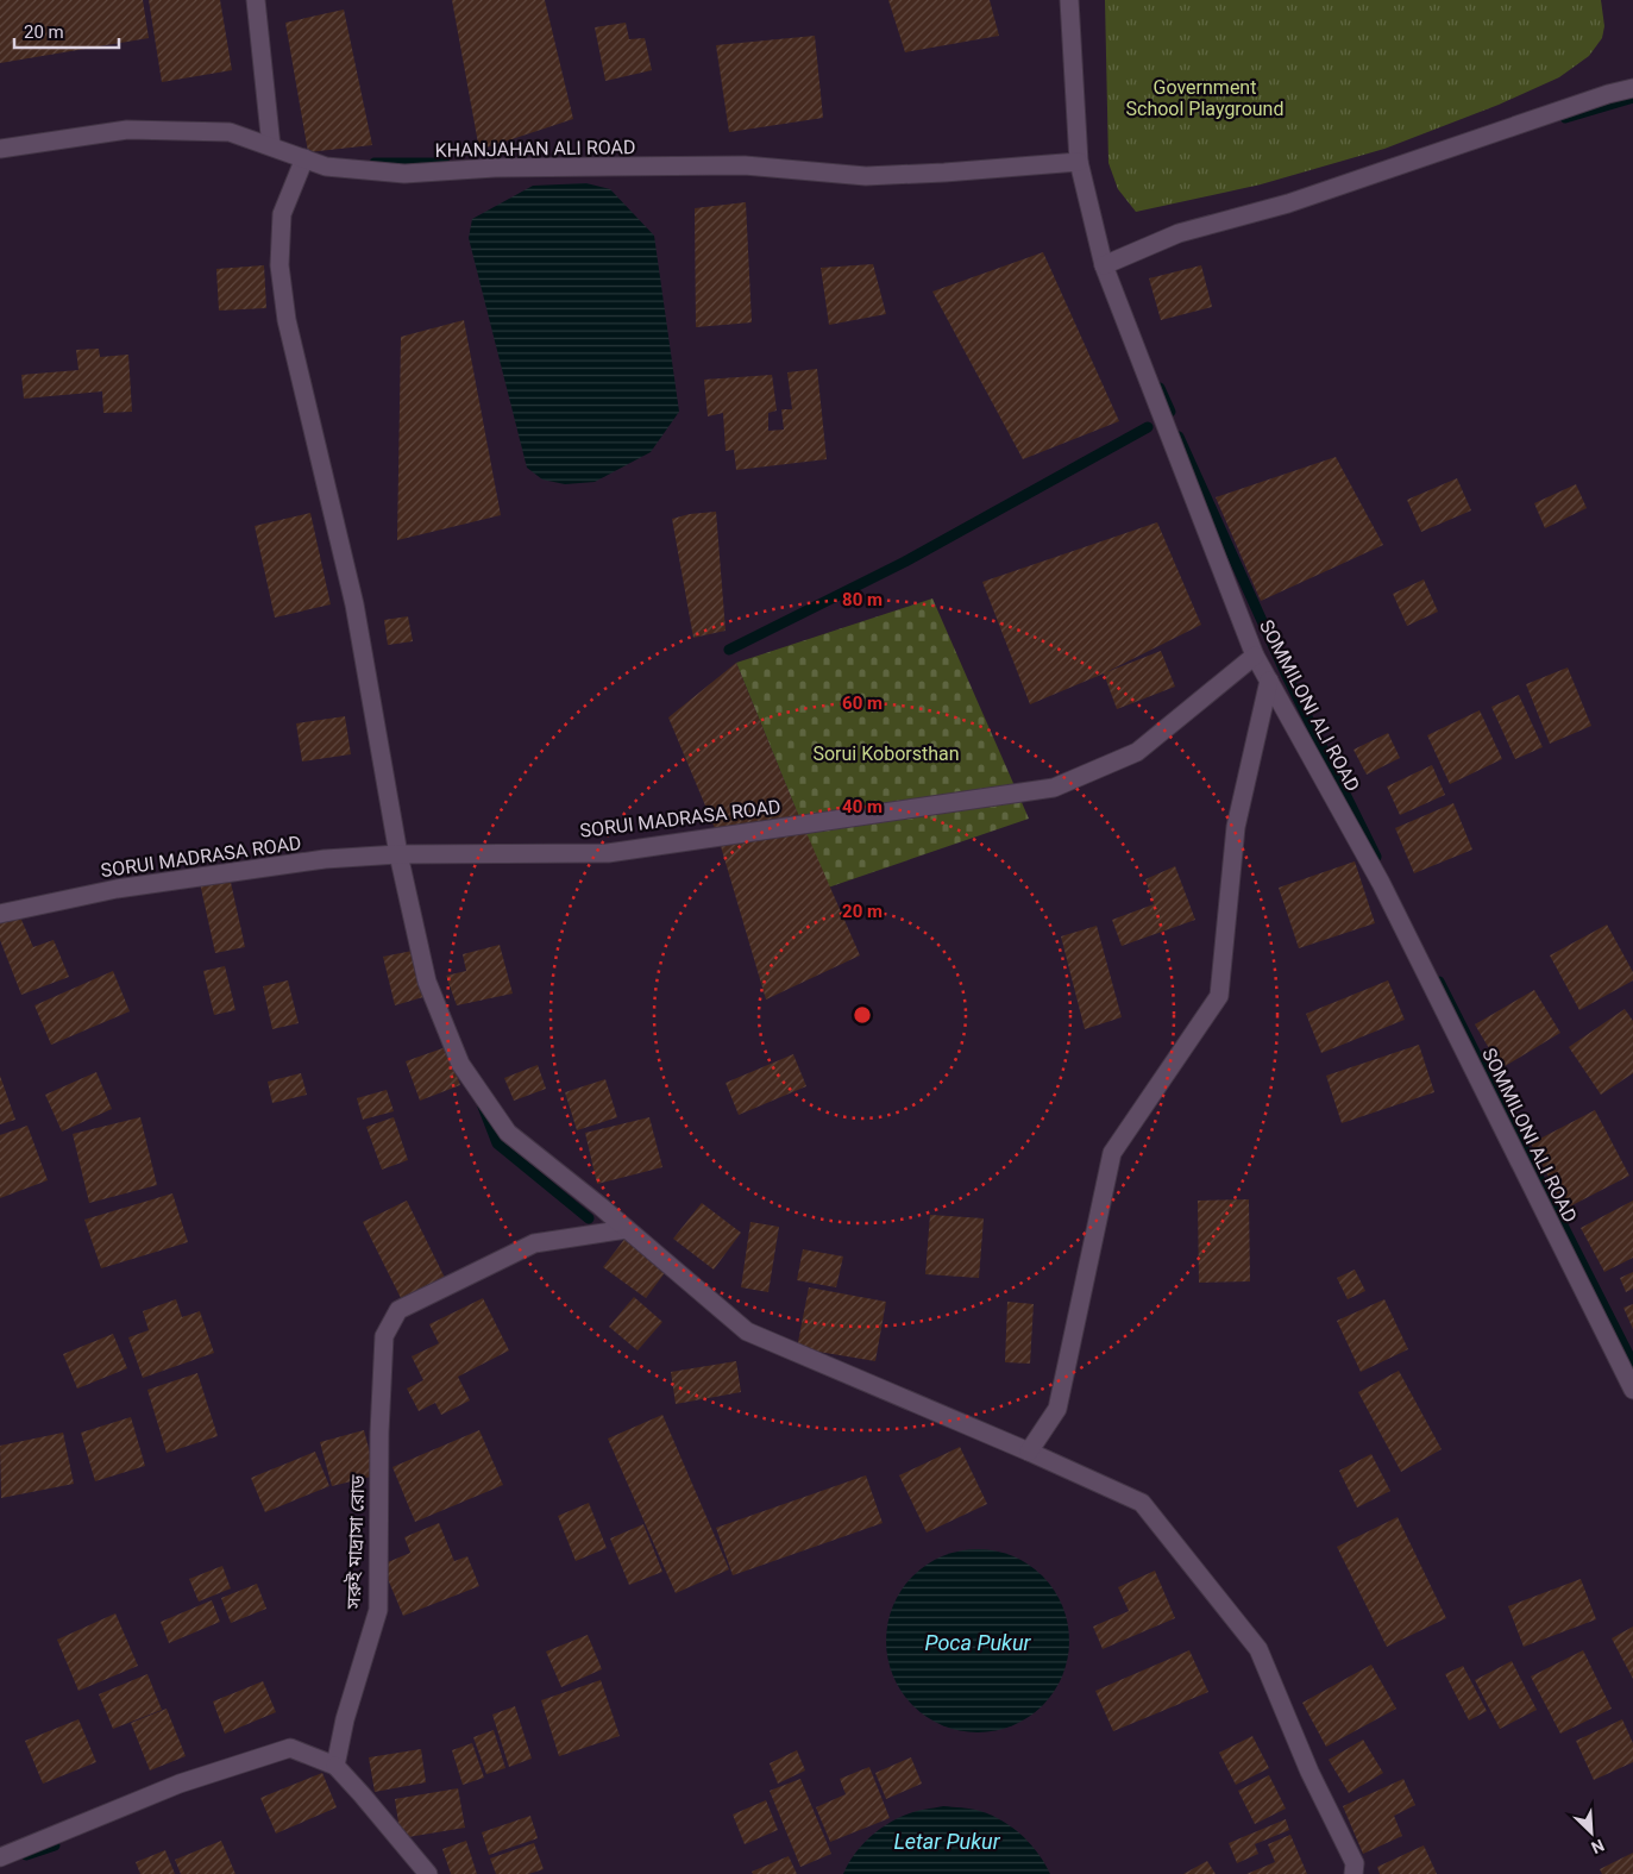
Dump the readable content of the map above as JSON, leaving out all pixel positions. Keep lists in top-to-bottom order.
{
  "streets": {
    "street": [
      "KHANJAHAN ALI ROAD",
      "SOMMILONI ALI ROAD",
      "SORUI MADRASA ROAD",
      "সরুই মাদ্রাসা রোড"
    ]
  },
  "crossings": [
    ["KHANJAHAN ALI ROAD", "SOMMILONI ALI ROAD"],
    ["SOMMILONI ALI ROAD", "SORUI MADRASA ROAD"]
  ],
  "water": ["Poca Pukur", "Letar Pukur"],
  "parks": ["Government School Playground", "Sorui Koborsthan"],
  "scale_bar": "20 m",
  "north": "bottom right",
  "rings": [
    "80 m",
    "60 m",
    "40 m",
    "20 m"
  ]
}
